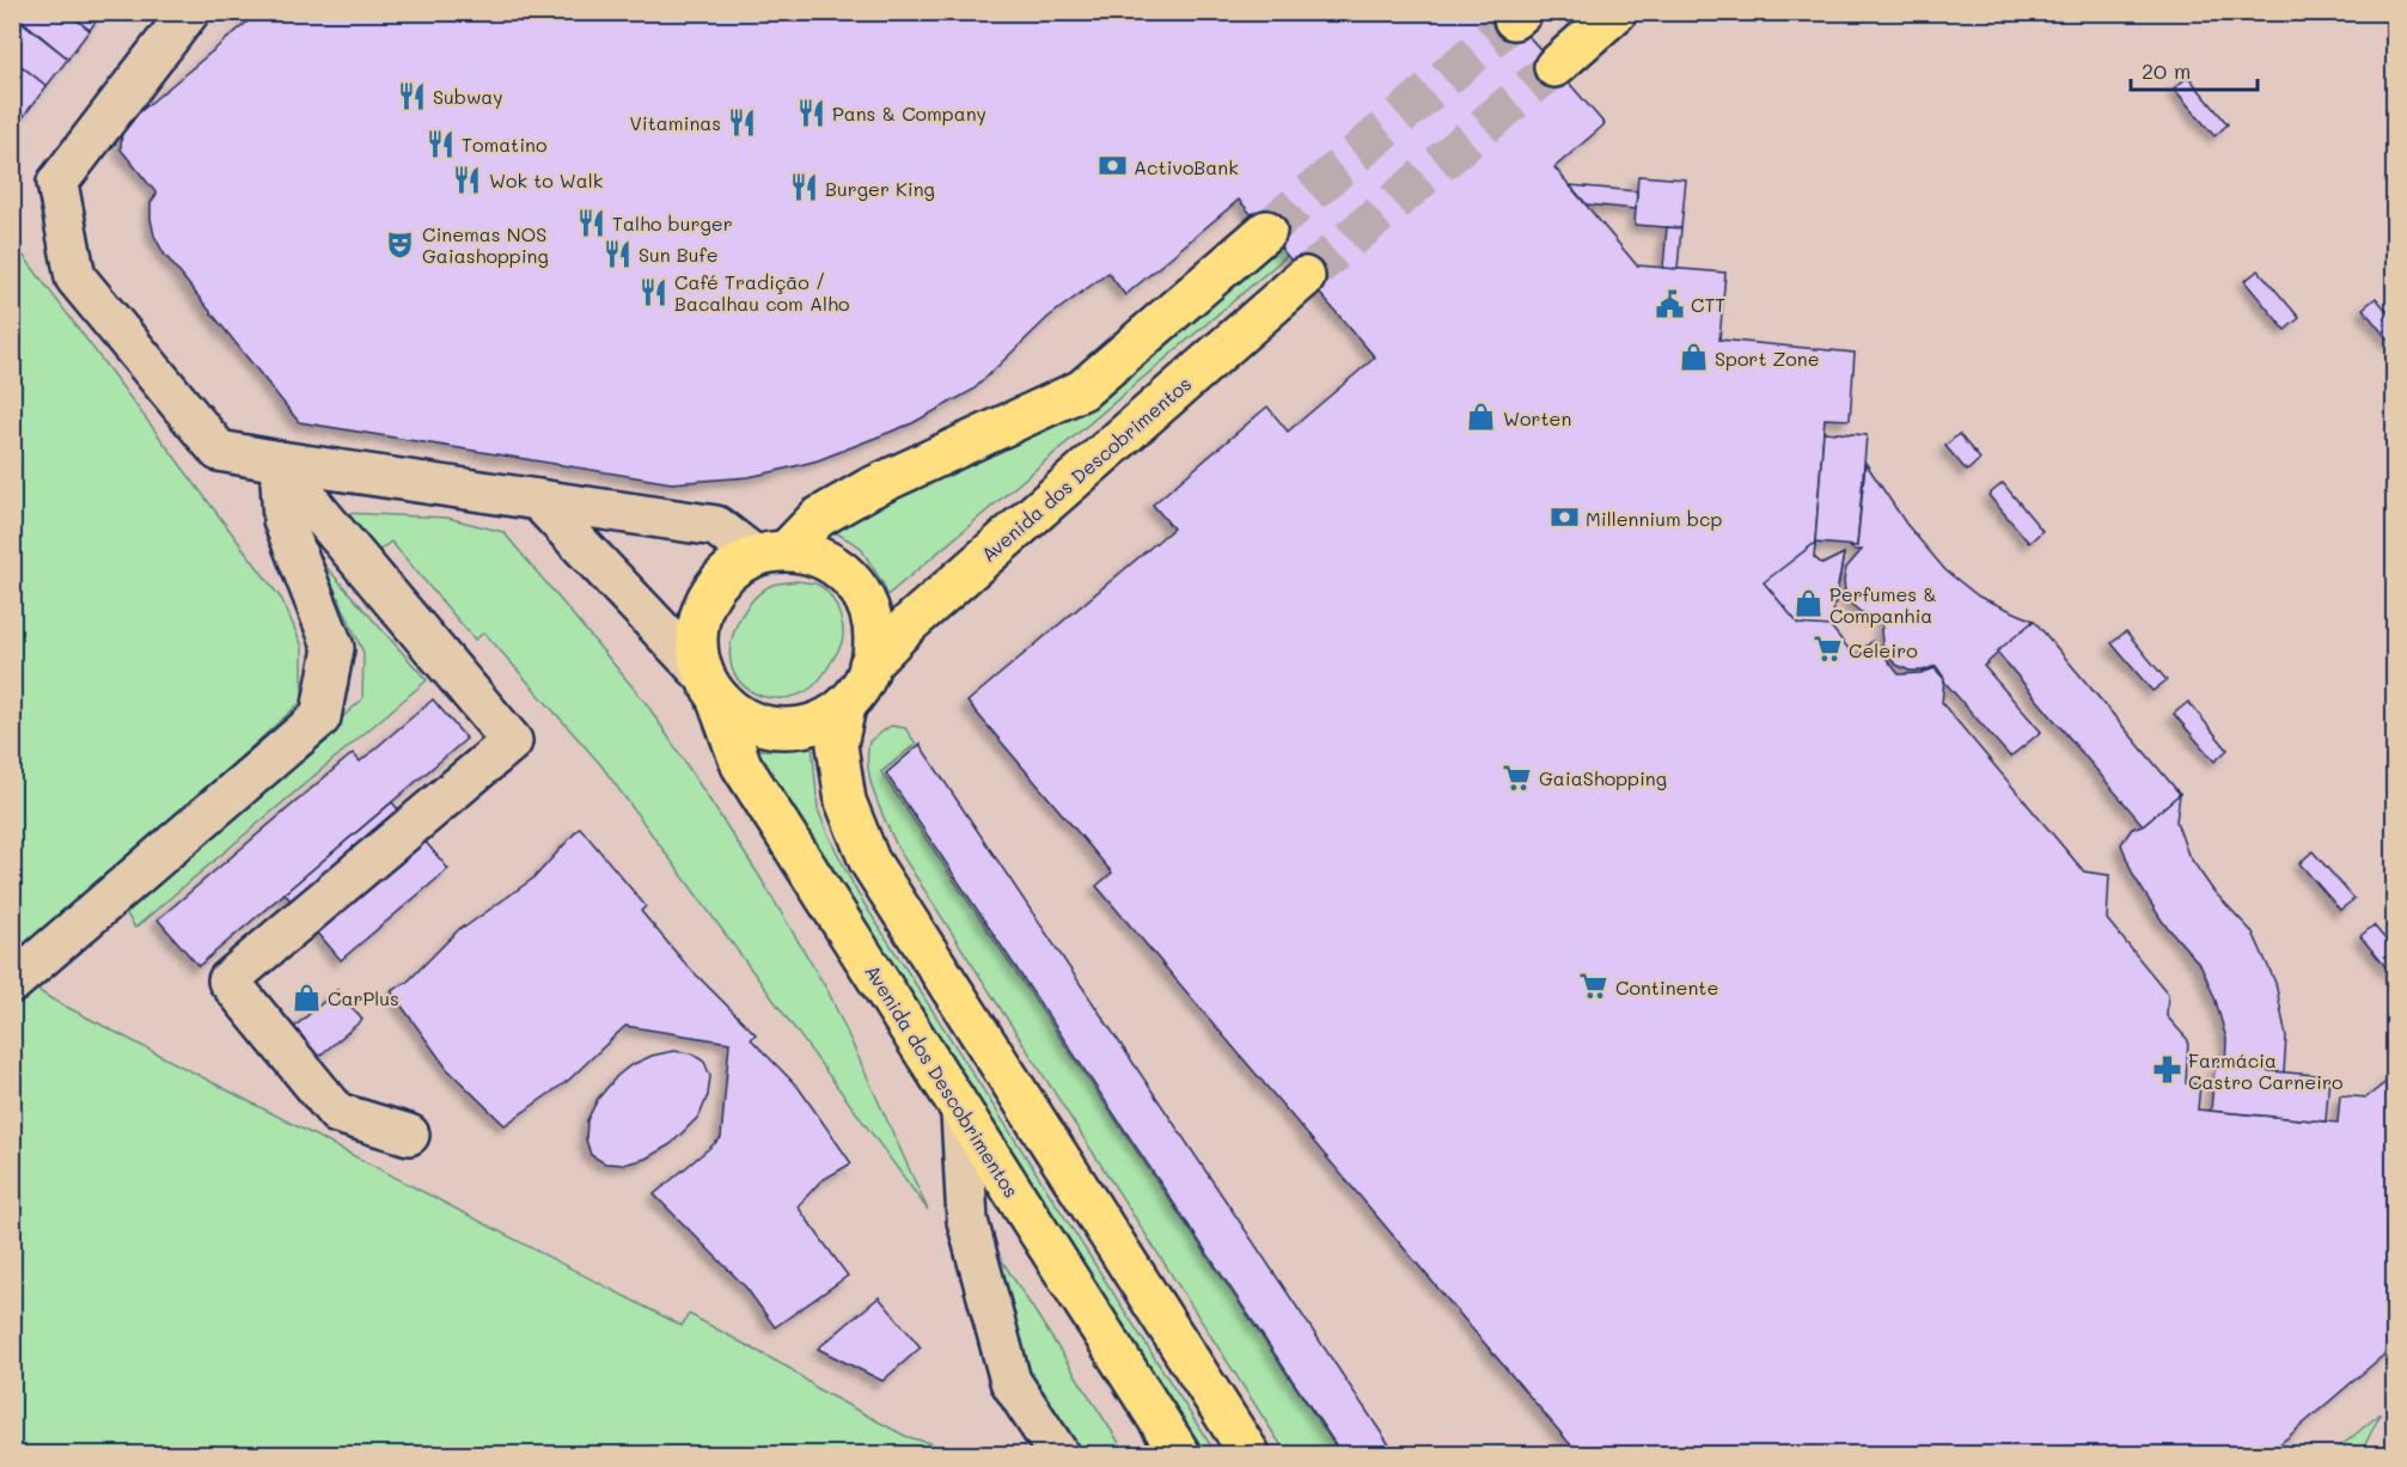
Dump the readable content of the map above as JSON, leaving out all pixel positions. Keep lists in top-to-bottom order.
{
  "streets": {
    "main road": ["Avenida dos Descobrimentos"]
  },
  "places": {
    "restaurant": [
      "Subway",
      "Pans & Company",
      "Vitaminas",
      "Tomatino",
      "Wok to Walk",
      "Burger King",
      "Talho burger",
      "Sun Bufe",
      "Café Tradição / Bacalhau com Alho"
    ],
    "bank": ["ActivoBank", "Millennium bcp"],
    "theatre": ["Cinemas NOS Gaiashopping"],
    "public building": ["CTT"],
    "shop": [
      "Sport Zone",
      "Worten",
      "Perfumes & Companhia",
      "CarPlus"
    ],
    "supermarket": ["Celeiro", "GaiaShopping", "Continente"],
    "pharmacy": ["Farmácia Castro Carneiro"]
  },
  "scale_bar": "20 m"
}
